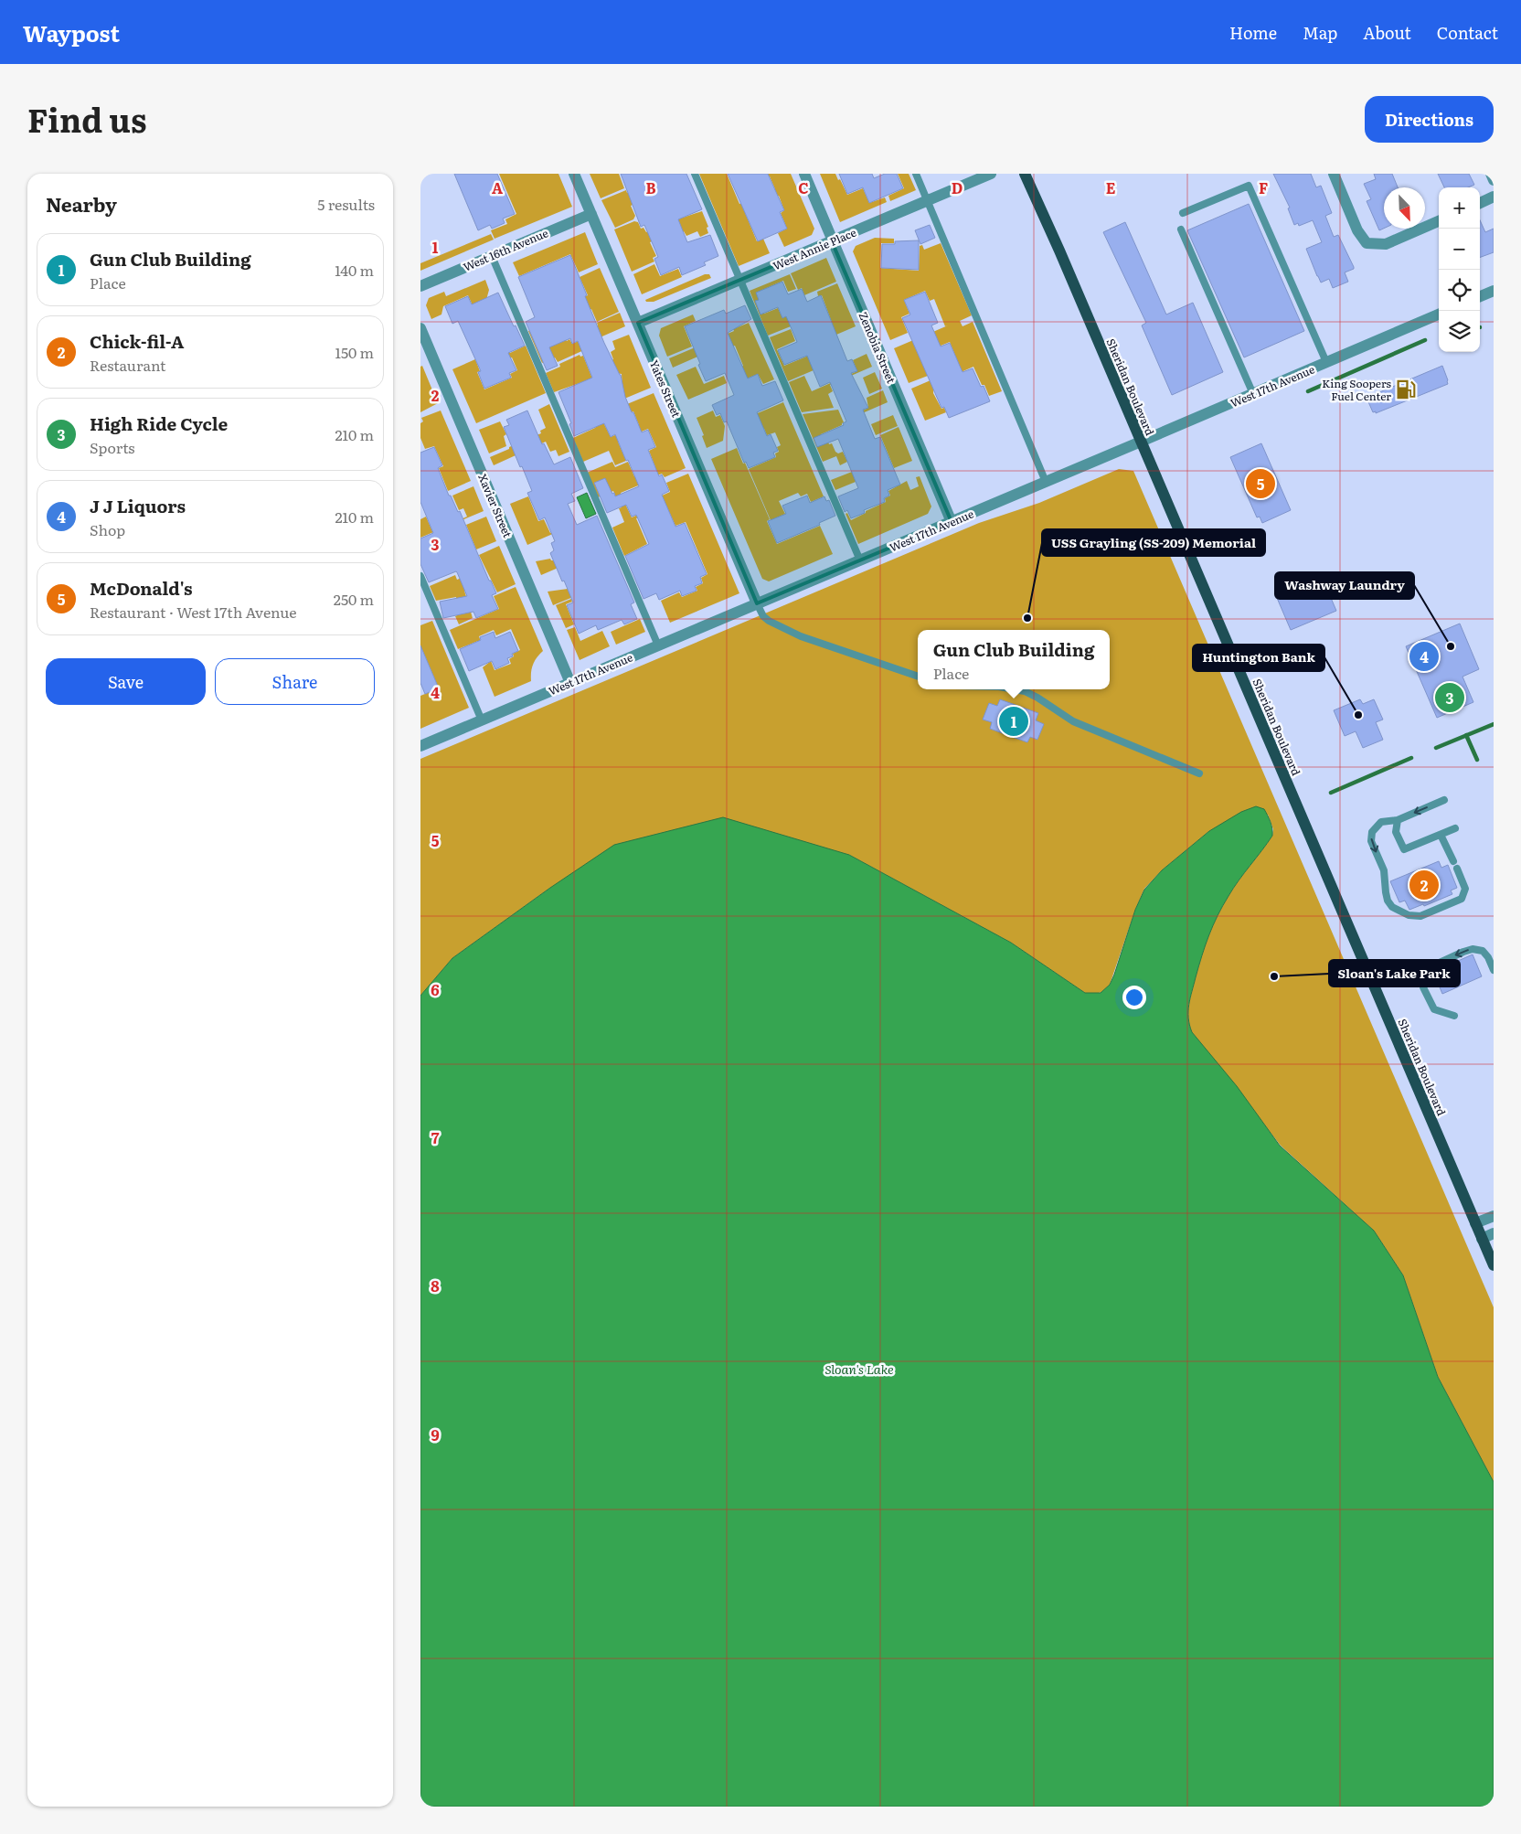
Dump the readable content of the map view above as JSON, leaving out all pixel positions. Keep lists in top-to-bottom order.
{
  "streets": {
    "main road": ["Sheridan Boulevard"],
    "street": [
      "West Annie Place",
      "West 16th Avenue",
      "Zenobia Street",
      "West 17th Avenue",
      "Yates Street",
      "Xavier Street"
    ]
  },
  "crossings": [
    ["West Annie Place", "Zenobia Street"],
    ["West Annie Place", "Yates Street"],
    ["West 16th Avenue", "Yates Street"],
    ["Zenobia Street", "West 17th Avenue"],
    ["West 17th Avenue", "Sheridan Boulevard"],
    ["West 17th Avenue", "Yates Street"],
    ["West 17th Avenue", "Xavier Street"]
  ],
  "water": ["Sloan's Lake"],
  "places": {
    "fuel station": ["King Soopers Fuel Center"],
    "other": [
      "USS Grayling (SS-209) Memorial",
      "Washway Laundry",
      "Huntington Bank",
      "Sloan's Lake Park"
    ]
  },
  "north": "bottom right",
  "page": {
    "header": "Waypost",
    "nav": [
      "Home",
      "Map",
      "About",
      "Contact"
    ],
    "title": "Find us",
    "buttons": [
      "Directions",
      ["Save", "Share"]
    ],
    "heading": ["Nearby", "5 results"],
    "map_buttons": ["+", "−"],
    "list": [
      {
        "mark": "1",
        "name": "Gun Club Building",
        "note": "Place",
        "value": "140 m"
      },
      {
        "mark": "2",
        "name": "Chick-fil-A",
        "note": "Restaurant",
        "value": "150 m"
      },
      {
        "mark": "3",
        "name": "High Ride Cycle",
        "note": "Sports",
        "value": "210 m"
      },
      {
        "mark": "4",
        "name": "J J Liquors",
        "note": "Shop",
        "value": "210 m"
      },
      {
        "mark": "5",
        "name": "McDonald's",
        "note": "Restaurant · West 17th Avenue",
        "value": "250 m"
      }
    ],
    "pins": [
      "5",
      "4",
      "3",
      "1",
      "2"
    ],
    "popup": ["Gun Club Building", "Place"]
  },
  "grid": {
    "columns": [
      "A",
      "B",
      "C",
      "D",
      "E",
      "F"
    ],
    "rows": [
      "1",
      "2",
      "3",
      "4",
      "5",
      "6",
      "7",
      "8",
      "9"
    ]
  }
}
